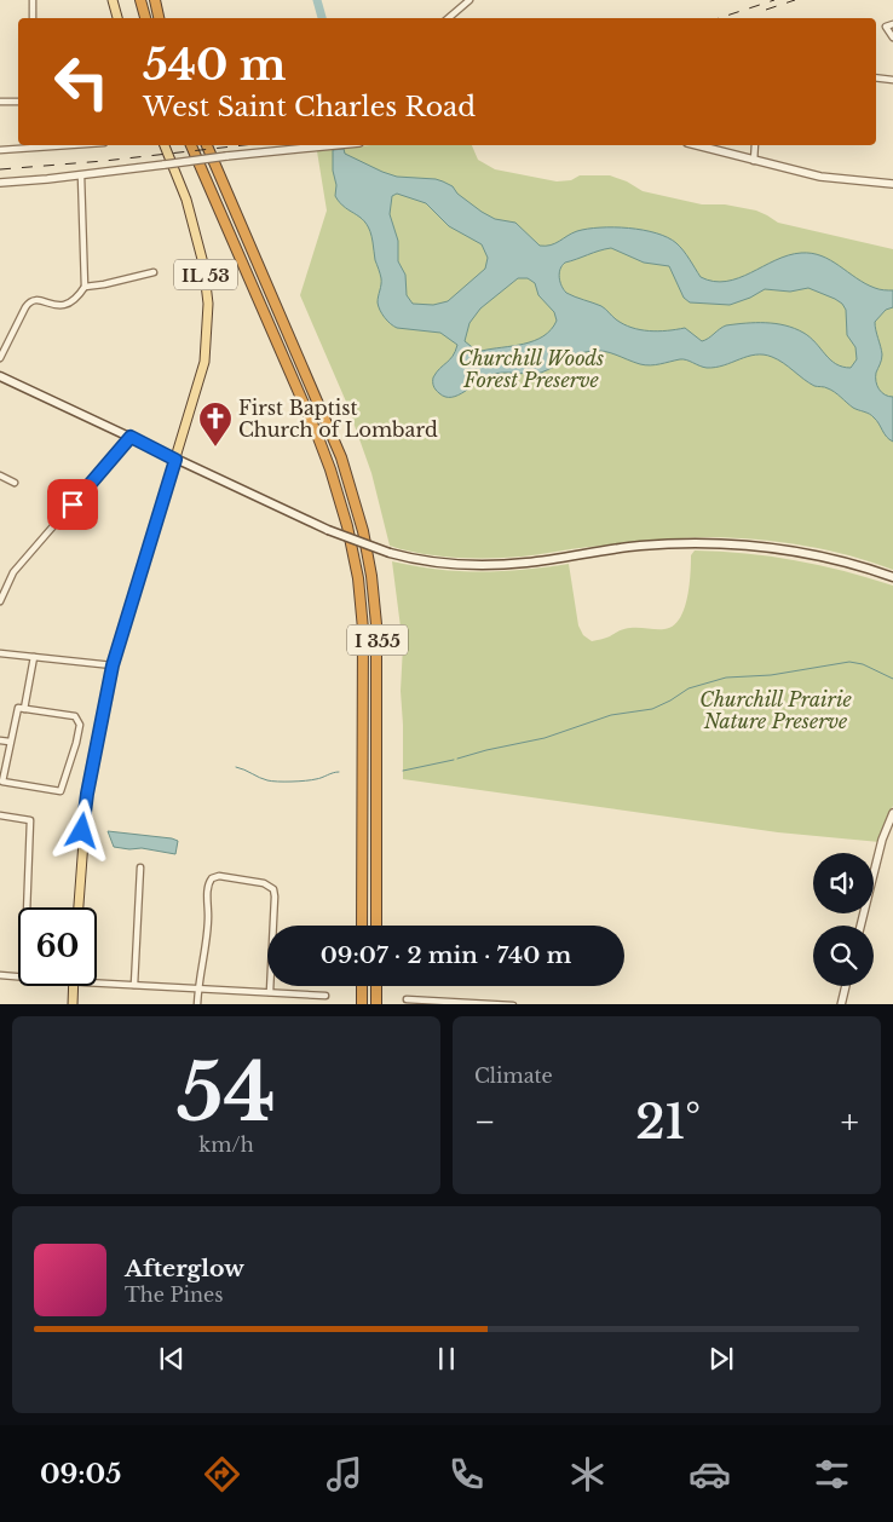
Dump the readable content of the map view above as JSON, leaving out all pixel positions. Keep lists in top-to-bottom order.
{
  "streets": {
    "highway": ["I 355"],
    "main road": ["IL 53"]
  },
  "parks": ["Churchill Woods Forest Preserve", "Churchill Prairie Nature Preserve"],
  "places": {
    "church": ["First Baptist Church of Lombard"]
  },
  "page": {
    "turn": ["540 m", "West Saint Charles Road"],
    "limit": "60",
    "trip": "09:07 · 2 min · 740 m",
    "tile": [
      ["54", "km/h"],
      "Climate"
    ],
    "heat": ["−", "21°", "+"],
    "song": ["Afterglow", "The Pines"],
    "tabs": "09:05"
  }
}
